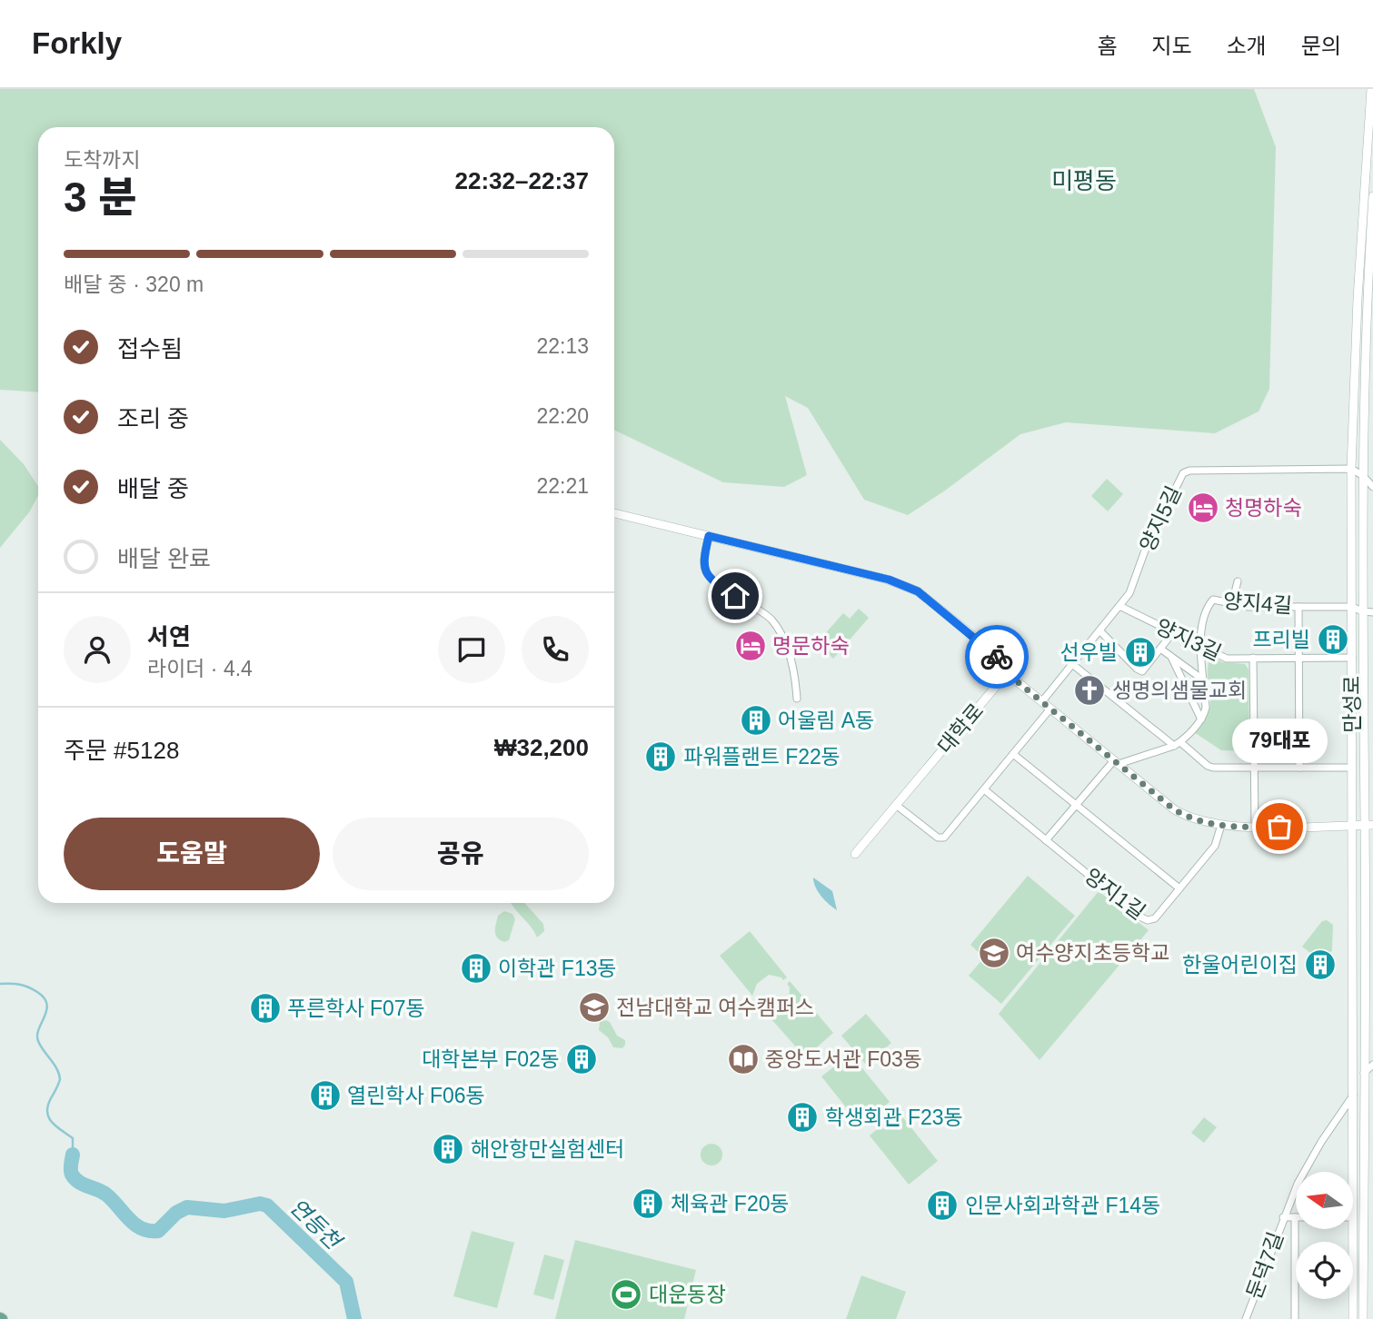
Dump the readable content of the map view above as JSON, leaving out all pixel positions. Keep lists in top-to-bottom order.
{
  "streets": {
    "street": [
      "양지5길",
      "양지4길",
      "양지3길",
      "만성로",
      "대학로",
      "양지1길",
      "둔덕7길"
    ]
  },
  "crossings": [
    ["양지5길", "양지3길"],
    ["양지5길", "만성로"],
    ["양지4길", "양지3길"],
    ["양지4길", "만성로"],
    ["양지3길", "만성로"],
    ["만성로", "둔덕7길"]
  ],
  "districts": ["미평동"],
  "water": ["연등천"],
  "places": {
    "hotel": ["청명하숙", "명문하숙"],
    "building": [
      "프리빌",
      "선우빌",
      "어울림 A동",
      "파워플랜트 F22동",
      "한울어린이집",
      "이학관 F13동",
      "푸른학사 F07동",
      "대학본부 F02동",
      "열린학사 F06동",
      "학생회관 F23동",
      "해안항만실험센터",
      "체육관 F20동",
      "인문사회과학관 F14동"
    ],
    "church": ["생명의샘물교회"],
    "other": ["79대포"],
    "school or university": ["여수양지초등학교", "전남대학교 여수캠퍼스"],
    "library": ["중앙도서관 F03동"],
    "sports": ["대운동장"]
  },
  "north": "left",
  "page": {
    "header": "Forkly",
    "nav": [
      "홈",
      "지도",
      "소개",
      "문의"
    ],
    "heading": ["3 분", "도착까지", "22:32–22:37"],
    "panel": [
      "서연",
      "라이더 · 4.4",
      "주문 #5128",
      "₩32,200"
    ],
    "bar": "배달 중 · 320 m",
    "list": [
      ["접수됨", "22:13"],
      ["조리 중", "22:20"],
      ["배달 중", "22:21"],
      "배달 완료"
    ],
    "bubble": "79대포",
    "buttons": ["도움말", "공유"]
  }
}
